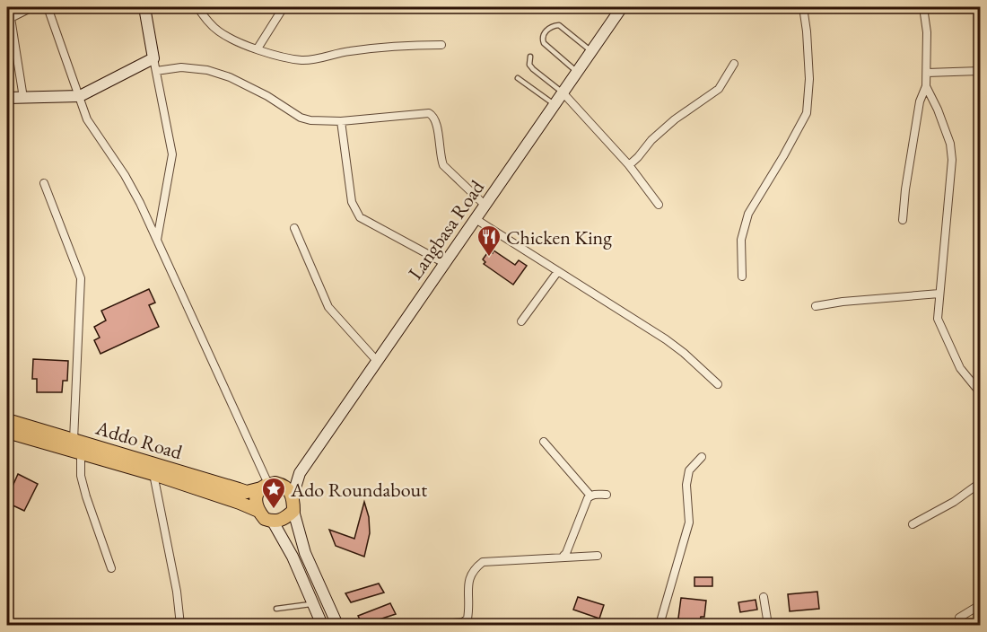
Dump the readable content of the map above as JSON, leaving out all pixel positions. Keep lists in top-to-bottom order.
{
  "streets": {
    "main road": ["Addo Road"],
    "street": ["Langbasa Road"]
  },
  "places": {
    "restaurant": ["Chicken King"],
    "place": ["Ado Roundabout"]
  }
}
